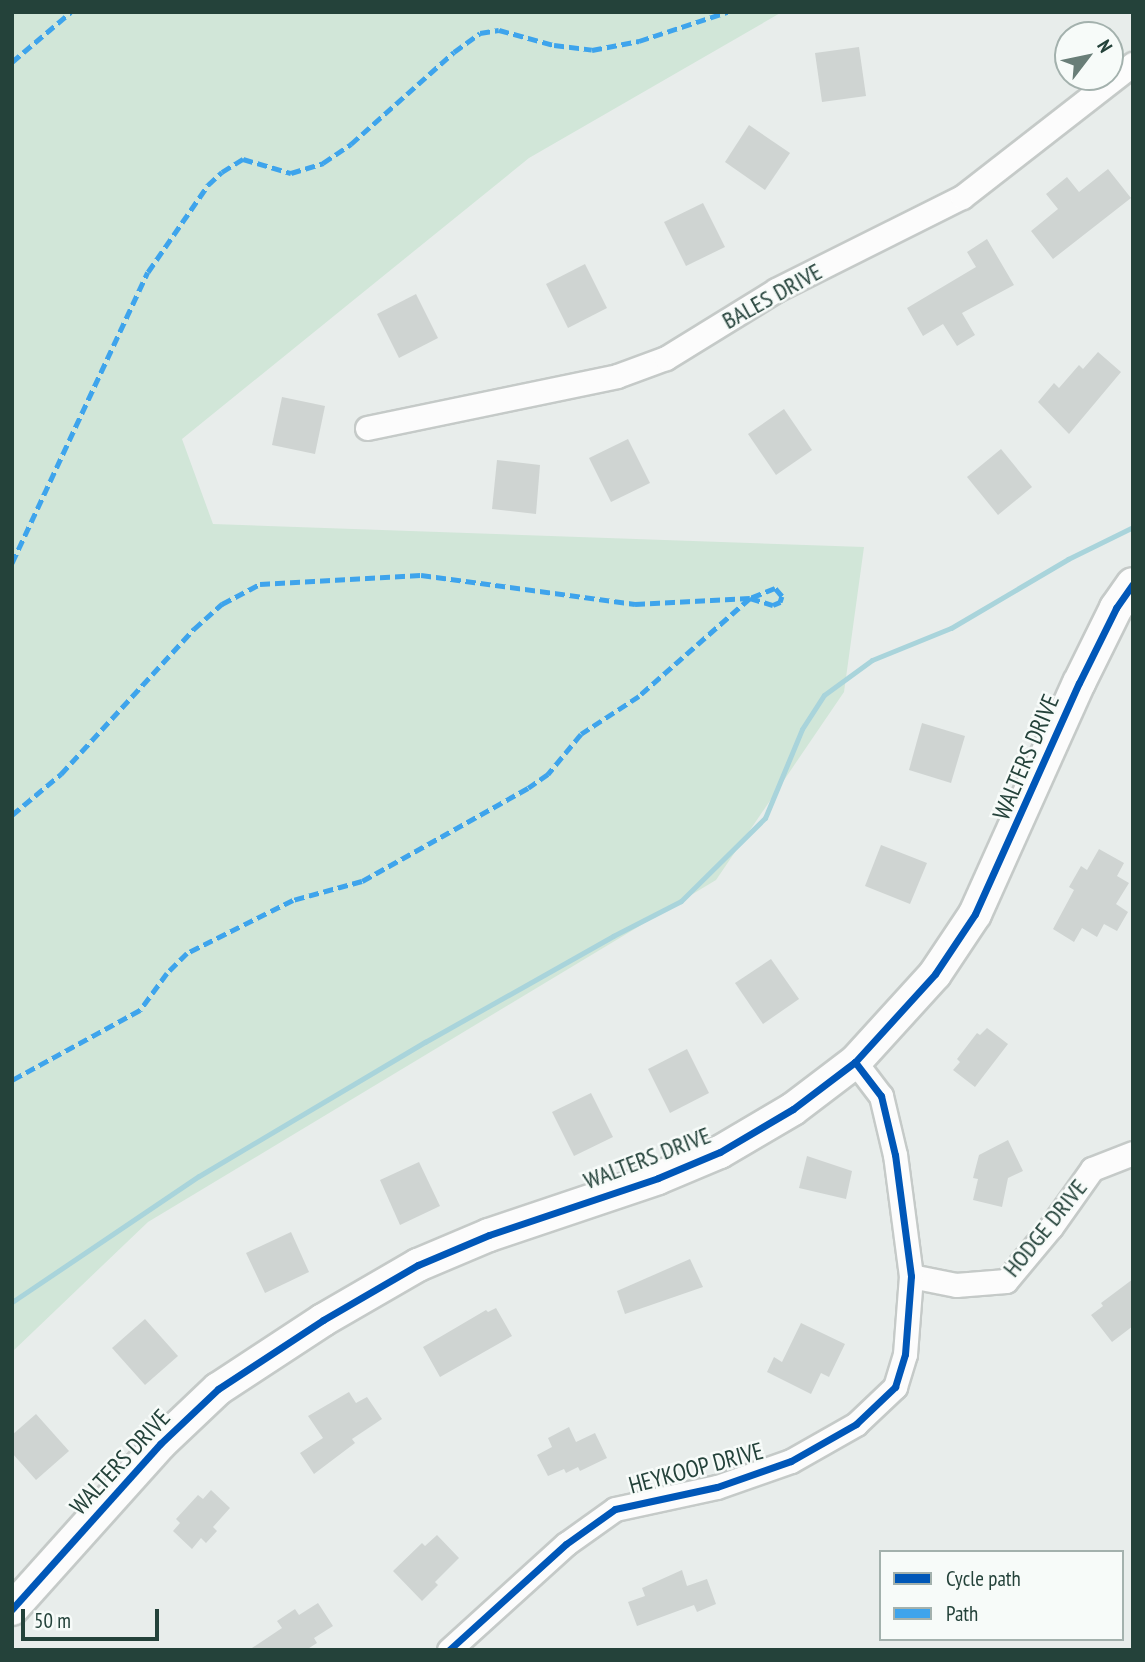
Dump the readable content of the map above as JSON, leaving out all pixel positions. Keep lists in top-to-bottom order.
{
  "streets": {
    "street": [
      "BALES DRIVE",
      "WALTERS DRIVE",
      "HODGE DRIVE",
      "HEYKOOP DRIVE"
    ]
  },
  "crossings": [
    ["WALTERS DRIVE", "HEYKOOP DRIVE"],
    ["HODGE DRIVE", "HEYKOOP DRIVE"]
  ],
  "legend": ["Cycle path", "Path"],
  "scale_bar": "50 m",
  "north": "top right"
}
